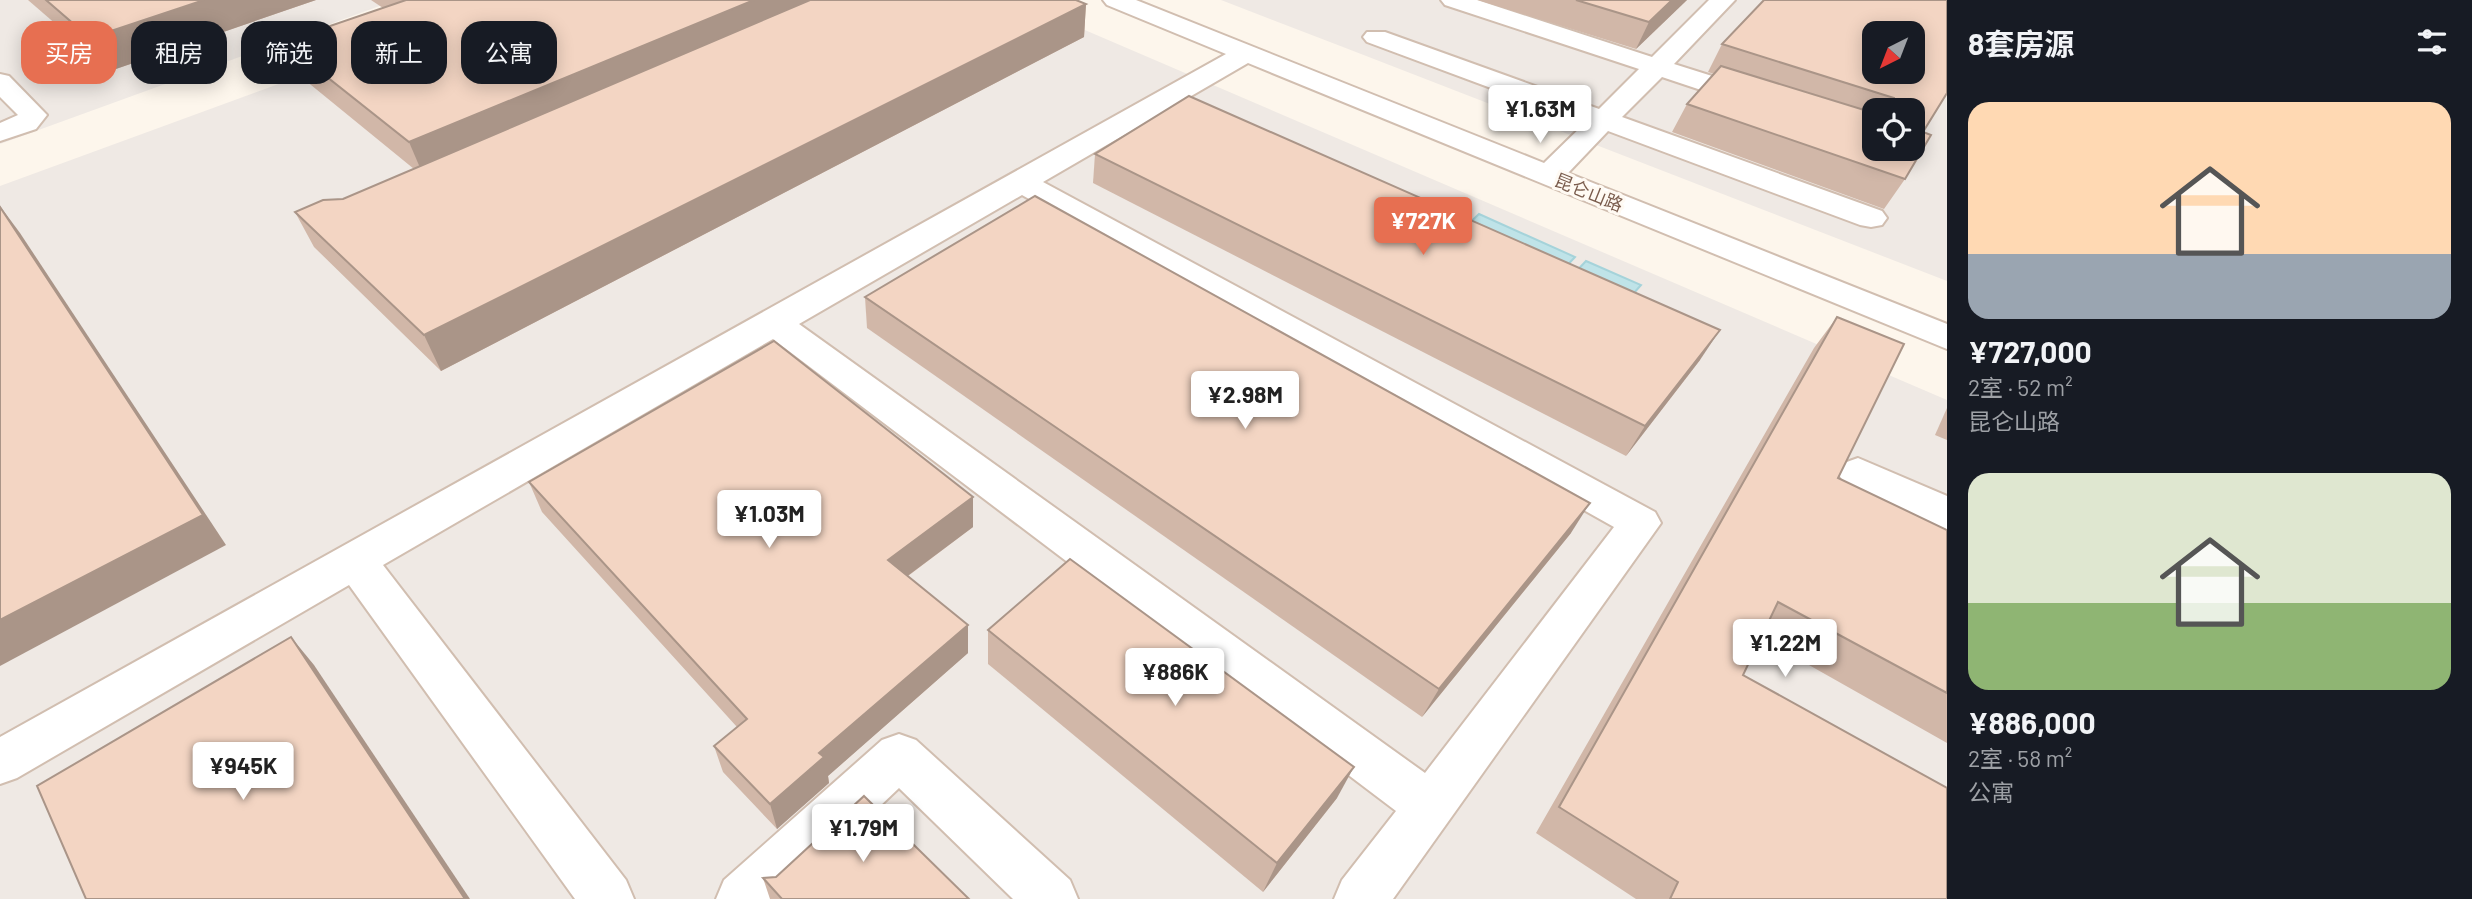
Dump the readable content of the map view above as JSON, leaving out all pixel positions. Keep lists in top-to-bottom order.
{
  "streets": {
    "street": ["昆仑山路"]
  },
  "north": "bottom left",
  "page": {
    "heading": "8套房源",
    "chip": [
      "买房",
      "租房",
      "筛选",
      "新上",
      "公寓"
    ],
    "list": [
      {
        "name": "¥727,000",
        "note": "2室 · 52 m² · 昆仑山路"
      },
      {
        "name": "¥886,000",
        "note": "2室 · 58 m² · 公寓"
      }
    ],
    "price": [
      "¥1.63M",
      "¥727K",
      "¥2.98M",
      "¥1.03M",
      "¥1.22M",
      "¥886K",
      "¥945K",
      "¥1.79M"
    ]
  }
}
